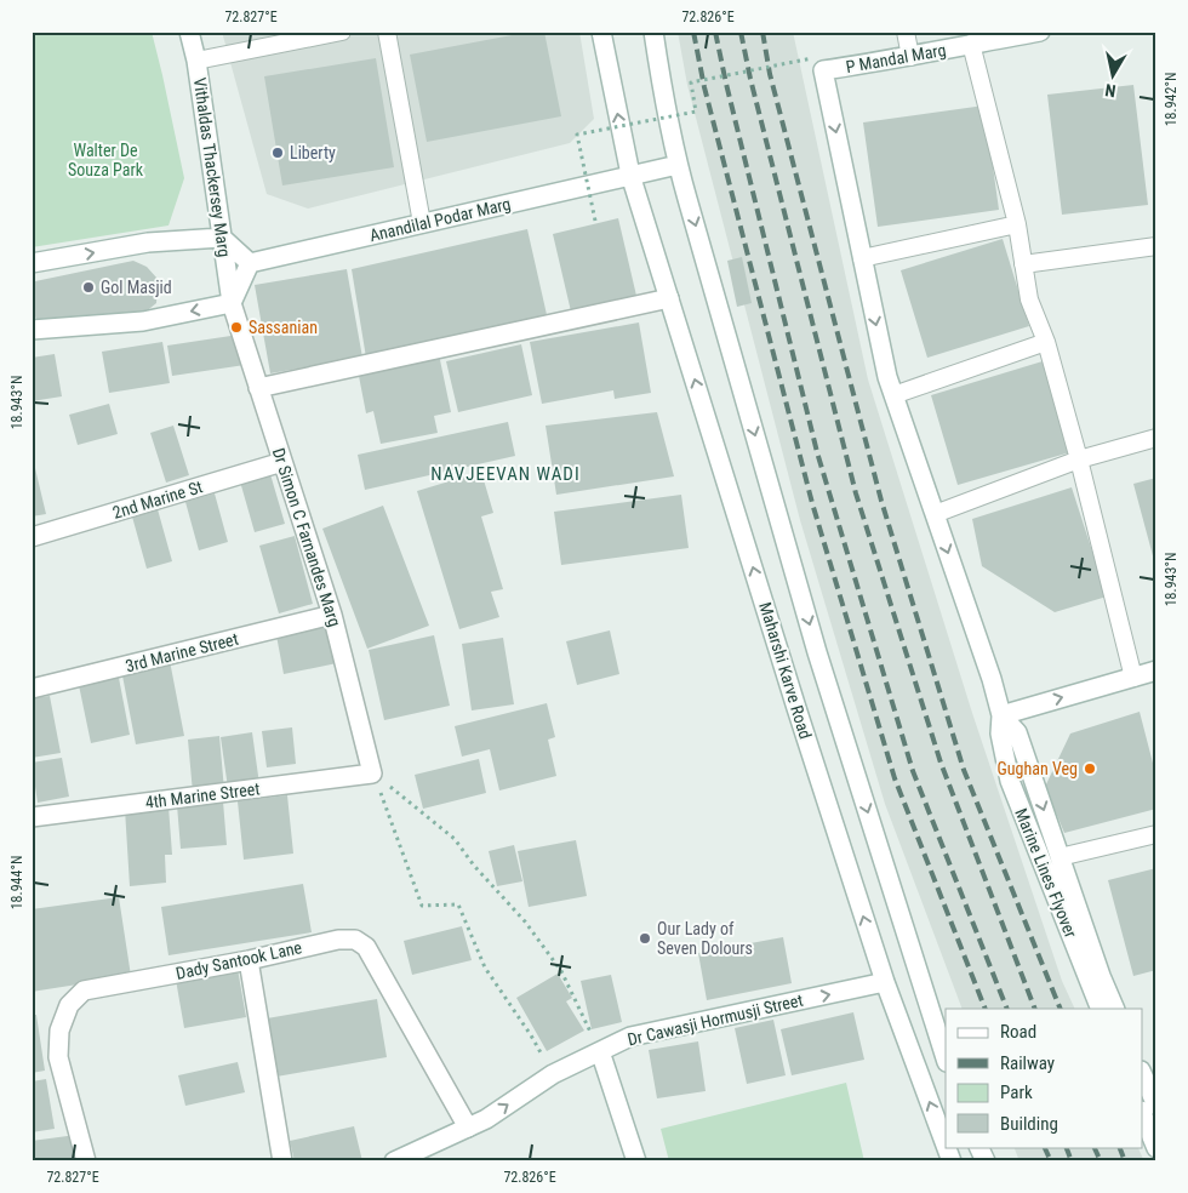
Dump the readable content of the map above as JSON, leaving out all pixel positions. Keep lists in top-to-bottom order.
{
  "streets": {
    "street": [
      "P Mandal Marg",
      "Vithaldas Thackersey Marg",
      "Anandilal Podar Marg",
      "2nd Marine St",
      "Dr Simon C Farnandes Marg",
      "3rd Marine Street",
      "Maharshi Karve Road",
      "4th Marine Street",
      "Marine Lines Flyover",
      "Dady Santook Lane",
      "Dr Cawasji Hormusji Street"
    ]
  },
  "crossings": [
    ["Vithaldas Thackersey Marg", "Dr Simon C Farnandes Marg"],
    ["Anandilal Podar Marg", "Maharshi Karve Road"],
    ["2nd Marine St", "Dr Simon C Farnandes Marg"],
    ["Dr Simon C Farnandes Marg", "3rd Marine Street"],
    ["Dr Simon C Farnandes Marg", "4th Marine Street"],
    ["Maharshi Karve Road", "Dr Cawasji Hormusji Street"],
    ["Dady Santook Lane", "Dr Cawasji Hormusji Street"]
  ],
  "one_way": ["Dr Cawasji Hormusji Street"],
  "districts": ["NAVJEEVAN WADI"],
  "parks": ["Walter De Souza Park"],
  "places": [
    "Liberty",
    "Gol Masjid",
    "Sassanian",
    "Gughan Veg",
    "Our Lady of Seven Dolours"
  ],
  "legend": [
    "Road",
    "Railway",
    "Park",
    "Building"
  ],
  "north": "bottom",
  "coordinates": [
    "72.827°E",
    "72.826°E",
    "18.942°N",
    "18.943°N",
    "18.944°N"
  ]
}
